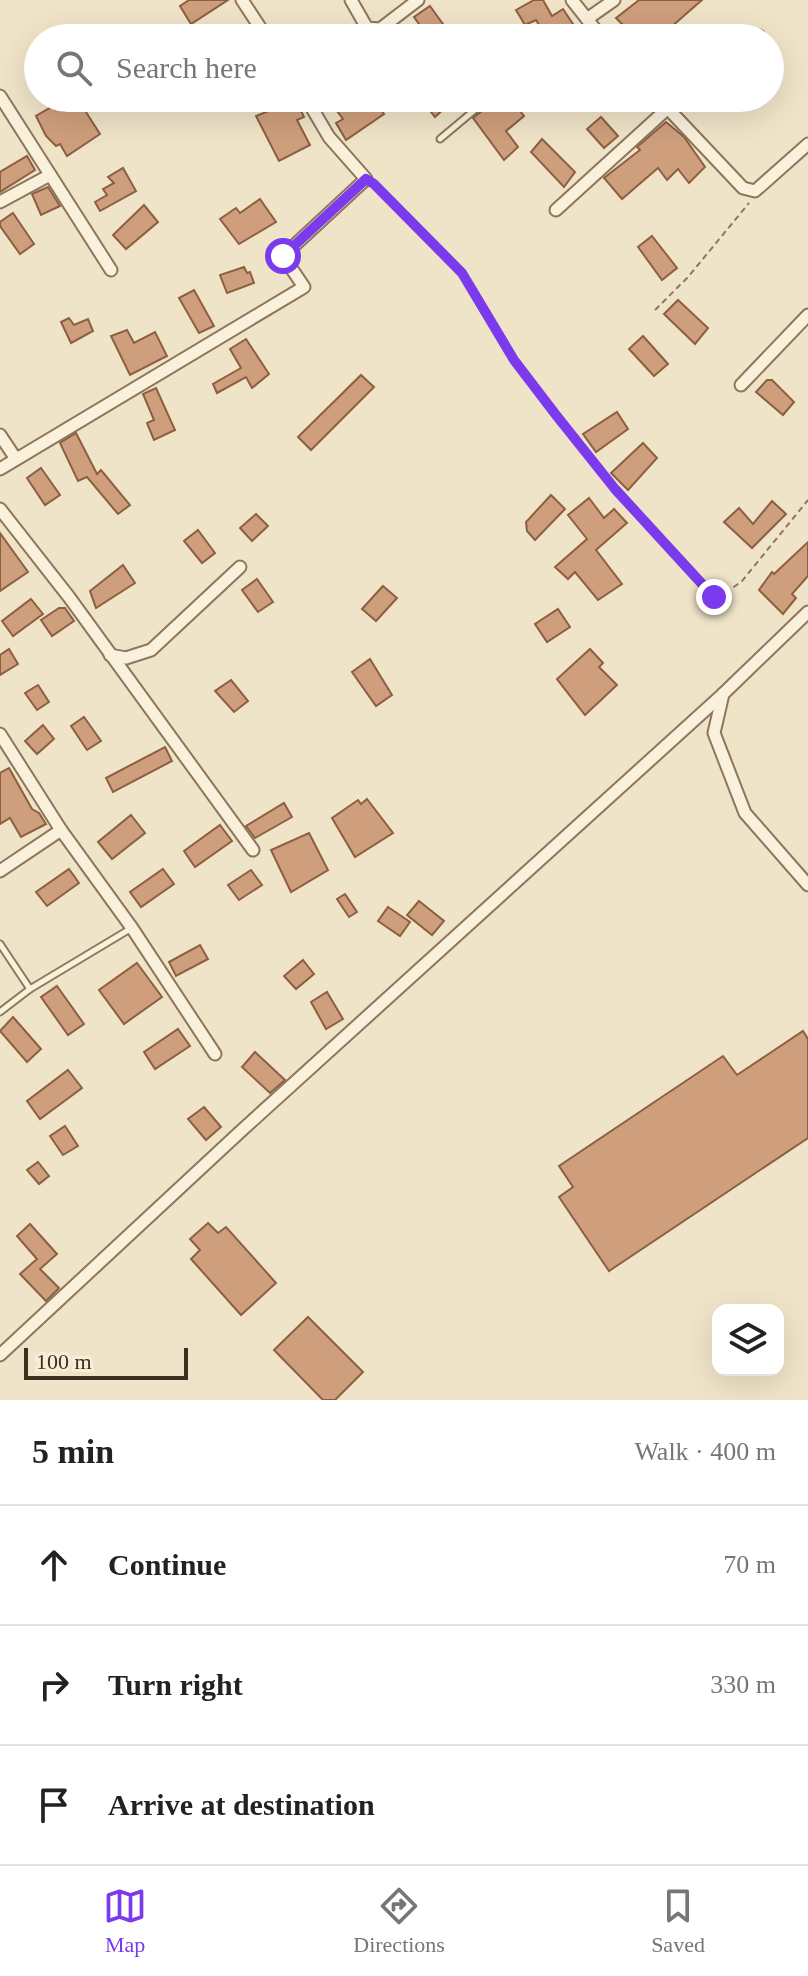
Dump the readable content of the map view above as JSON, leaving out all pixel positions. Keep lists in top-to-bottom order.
{
  "scale_bar": "100 m",
  "page": {
    "search": "Search here",
    "scale": "100 m",
    "heading": ["5 min", "Walk · 400 m"],
    "list": [
      ["Continue", "70 m"],
      ["Turn right", "330 m"],
      "Arrive at destination"
    ],
    "nav": ["Map", "Directions", "Saved"]
  }
}
